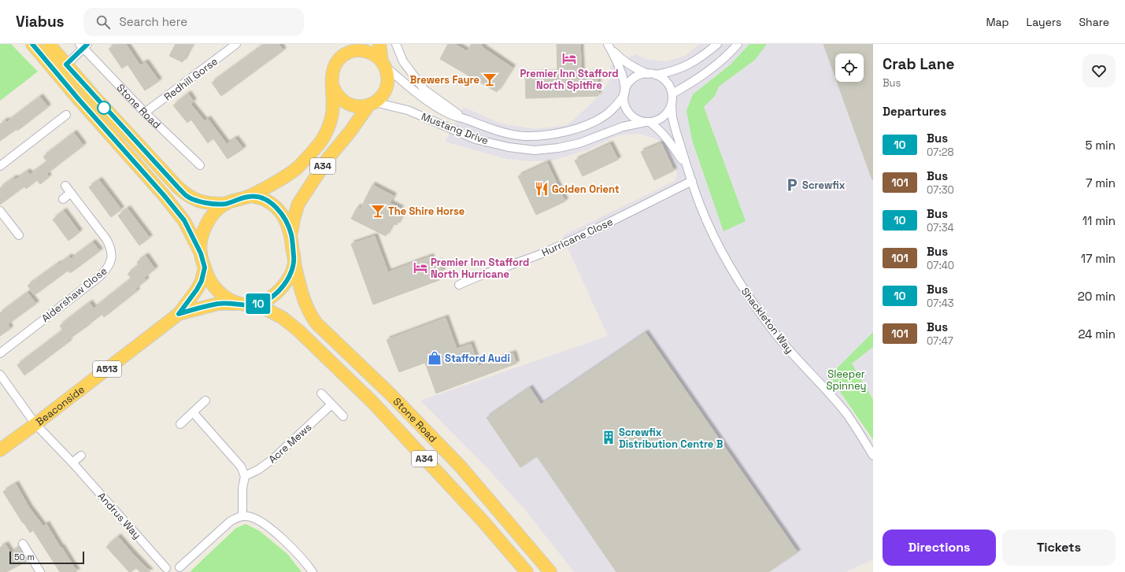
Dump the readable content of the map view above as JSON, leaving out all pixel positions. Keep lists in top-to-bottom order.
{
  "streets": {
    "highway": [
      "Stone Road",
      "A34",
      "A513",
      "Beaconside"
    ],
    "street": [
      "Redhill Gorse",
      "Mustang Drive",
      "Hurricane Close",
      "Aldershaw Close",
      "Shackleton Way",
      "Acre Mews",
      "Andrus Way"
    ]
  },
  "crossings": [
    ["Redhill Gorse", "Stone Road"],
    ["Stone Road", "A34"],
    ["Stone Road", "Beaconside"],
    ["Mustang Drive", "A34"],
    ["Mustang Drive", "Shackleton Way"],
    ["A34", "Beaconside"],
    ["Hurricane Close", "Shackleton Way"],
    ["Beaconside", "Andrus Way"]
  ],
  "parks": ["Sleeper Spinney"],
  "places": {
    "hotel": ["Premier Inn Stafford North Spitfire", "Premier Inn Stafford North Hurricane"],
    "bar": ["Brewers Fayre", "The Shire Horse"],
    "parking": ["Screwfix"],
    "restaurant": ["Golden Orient"],
    "shop": ["Stafford Audi"],
    "building": ["Screwfix Distribution Centre B"]
  },
  "lines": ["bus line 10"],
  "scale_bar": "50 m",
  "page": {
    "header": "Viabus",
    "search": "Search here",
    "nav": ["Map", "Layers", "Share"],
    "on_map": "10",
    "heading": [
      ["Crab Lane", "Bus"],
      "Departures"
    ],
    "list": [
      {
        "mark": "10",
        "name": "Bus",
        "note": "07:28",
        "value": "5 min"
      },
      {
        "mark": "101",
        "name": "Bus",
        "note": "07:30",
        "value": "7 min"
      },
      {
        "mark": "10",
        "name": "Bus",
        "note": "07:34",
        "value": "11 min"
      },
      {
        "mark": "101",
        "name": "Bus",
        "note": "07:40",
        "value": "17 min"
      },
      {
        "mark": "10",
        "name": "Bus",
        "note": "07:43",
        "value": "20 min"
      },
      {
        "mark": "101",
        "name": "Bus",
        "note": "07:47",
        "value": "24 min"
      }
    ],
    "buttons": ["Directions", "Tickets"],
    "scale": "50 m"
  }
}
